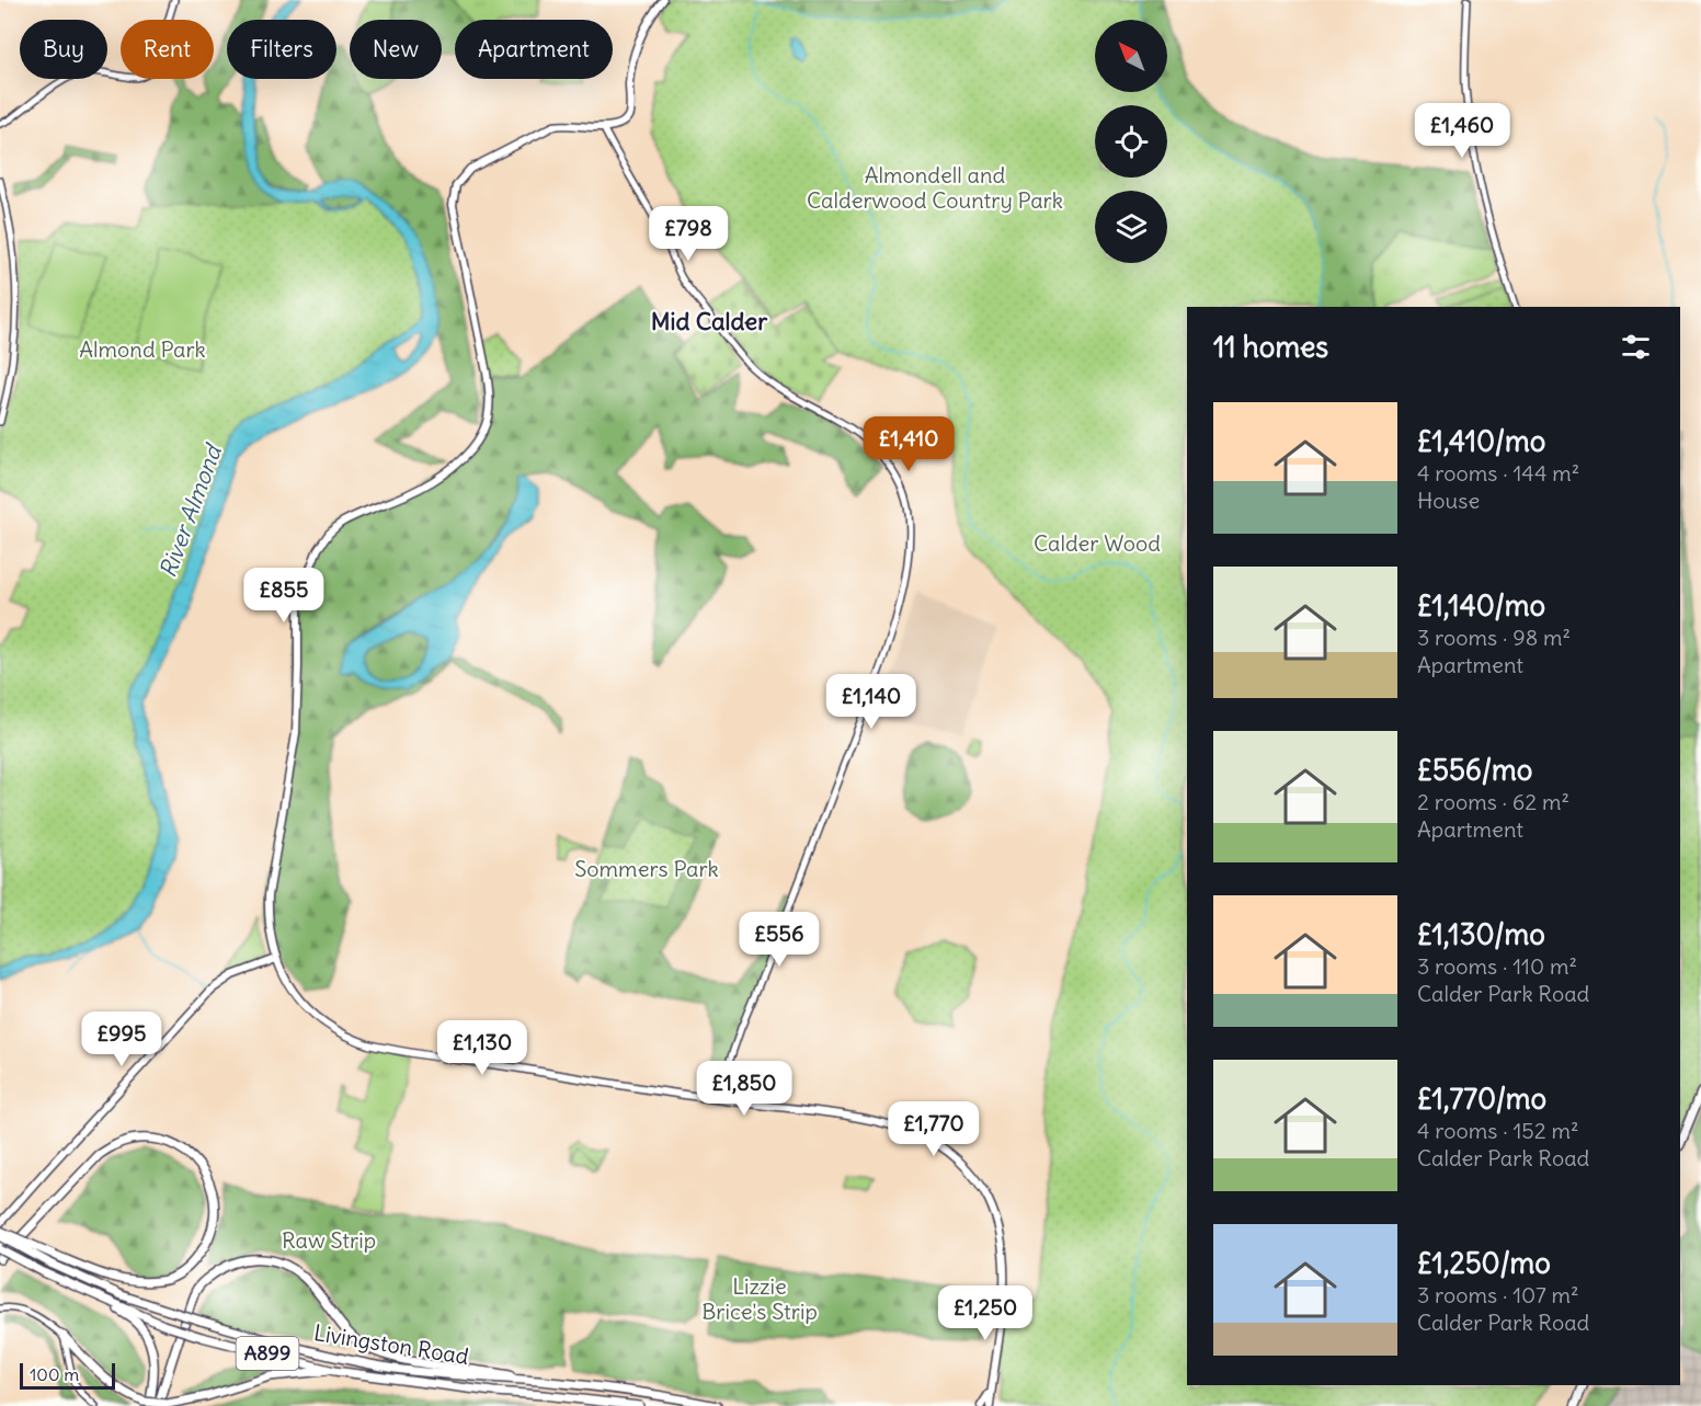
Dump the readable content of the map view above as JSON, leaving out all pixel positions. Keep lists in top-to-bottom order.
{
  "streets": {
    "main road": ["Livingston Road", "A899"]
  },
  "districts": ["Mid Calder"],
  "water": ["River Almond"],
  "parks": [
    "Almondell and Calderwood Country Park",
    "Almond Park",
    "Calder Wood",
    "Sommers Park",
    "Raw Strip",
    "Lizzie Brice's Strip"
  ],
  "scale_bar": "100 m",
  "north": "top left",
  "page": {
    "chip": [
      "Buy",
      "Rent",
      "Filters",
      "New",
      "Apartment"
    ],
    "price": [
      "£1,460",
      "£798",
      "£1,410",
      "£855",
      "£1,140",
      "£556",
      "£995",
      "£1,130",
      "£1,850",
      "£1,770",
      "£1,250"
    ],
    "heading": "11 homes",
    "list": [
      {
        "name": "£1,410/mo",
        "note": "4 rooms · 144 m² · House"
      },
      {
        "name": "£1,140/mo",
        "note": "3 rooms · 98 m² · Apartment"
      },
      {
        "name": "£556/mo",
        "note": "2 rooms · 62 m² · Apartment"
      },
      {
        "name": "£1,130/mo",
        "note": "3 rooms · 110 m² · Calder Park Road"
      },
      {
        "name": "£1,770/mo",
        "note": "4 rooms · 152 m² · Calder Park Road"
      },
      {
        "name": "£1,250/mo",
        "note": "3 rooms · 107 m² · Calder Park Road"
      }
    ],
    "scale": "100 m"
  }
}
